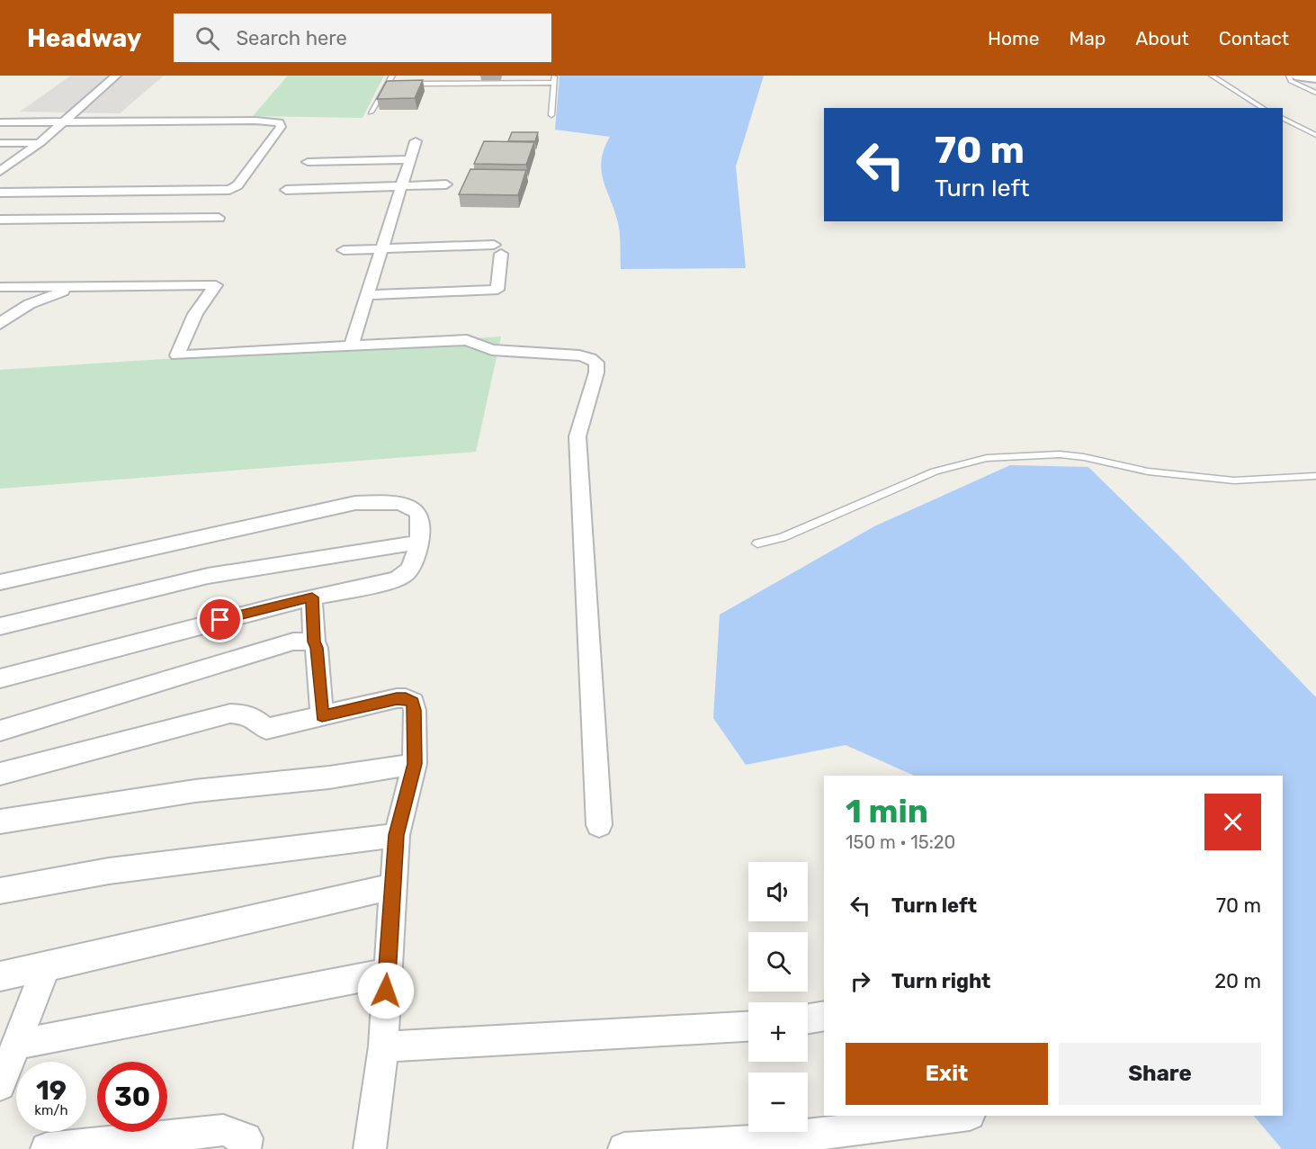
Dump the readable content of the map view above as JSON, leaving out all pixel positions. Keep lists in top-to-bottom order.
{
  "page": {
    "header": "Headway",
    "search": "Search here",
    "nav": [
      "Home",
      "Map",
      "About",
      "Contact"
    ],
    "turn": ["70 m", "Turn left"],
    "heading": ["1 min", "150 m · 15:20"],
    "map_buttons": ["+", "−"],
    "list": [
      {
        "name": "Turn left",
        "value": "70 m"
      },
      {
        "name": "Turn right",
        "value": "20 m"
      }
    ],
    "buttons": ["Exit", "Share"],
    "speed": "19 km/h",
    "limit": "30"
  }
}
